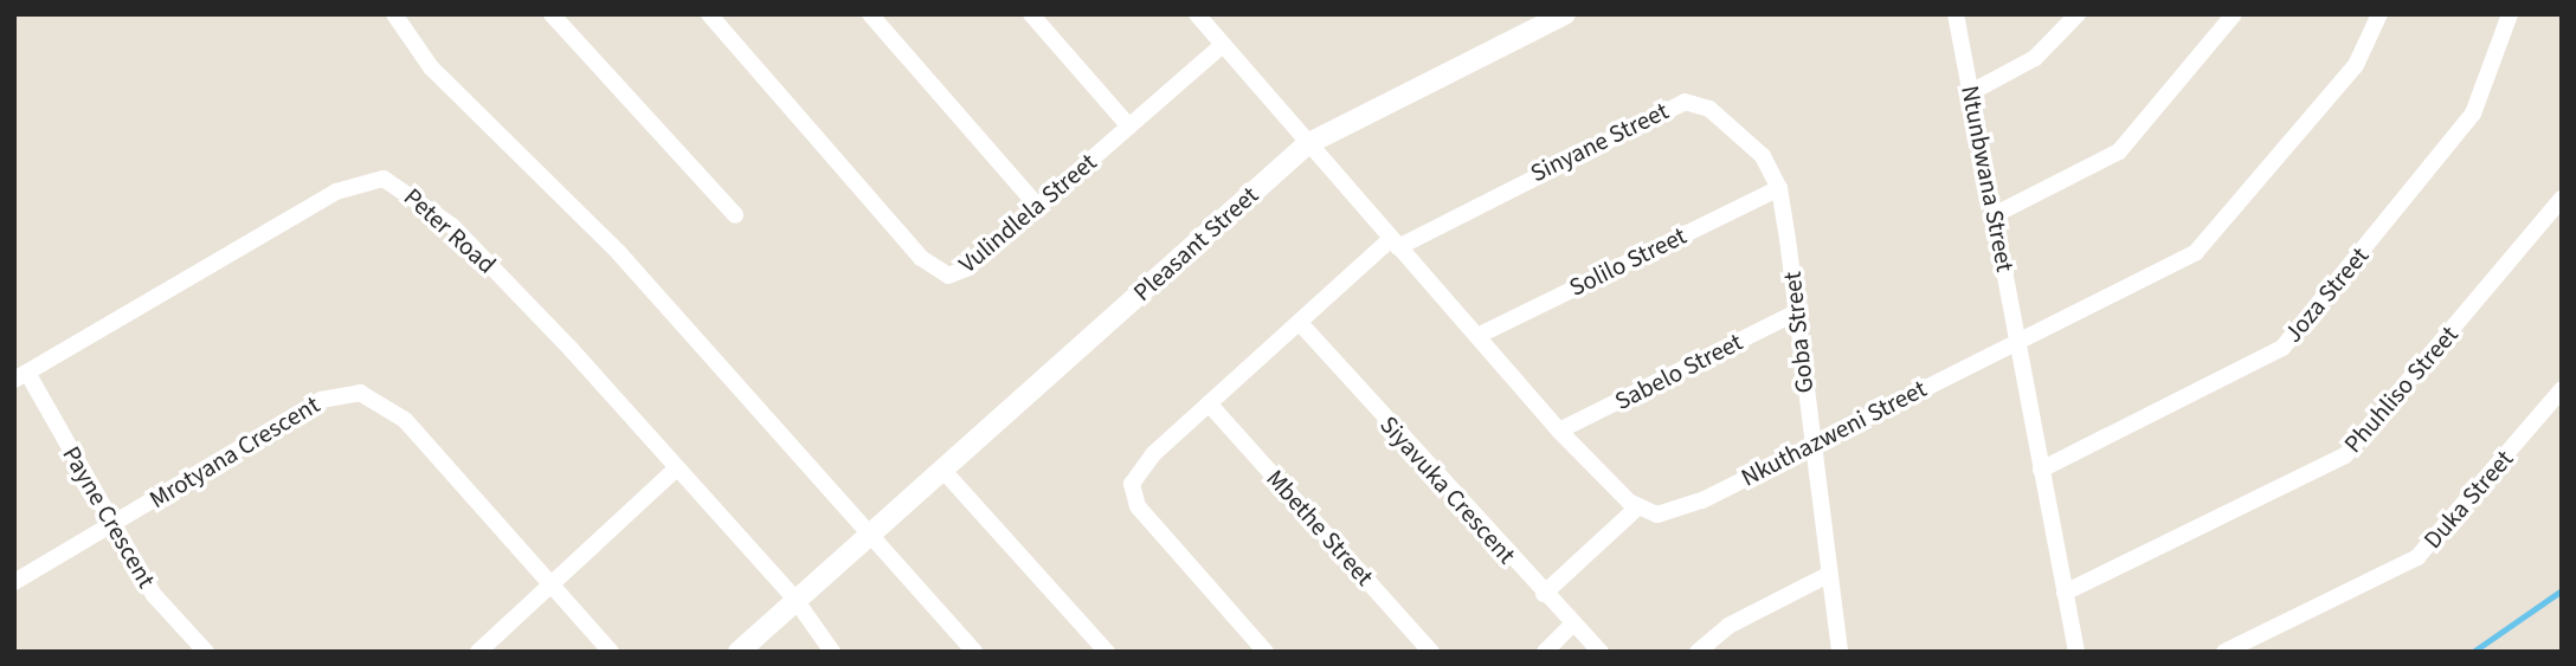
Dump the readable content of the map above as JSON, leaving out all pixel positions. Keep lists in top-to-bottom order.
{
  "streets": {
    "street": [
      "Sinyane Street",
      "Ntunbwana Street",
      "Vulindlela Street",
      "Peter Road",
      "Pleasant Street",
      "Solilo Street",
      "Joza Street",
      "Goba Street",
      "Sabelo Street",
      "Phuhliso Street",
      "Nkuthazweni Street",
      "Mrotyana Crescent",
      "Siyavuka Crescent",
      "Duka Street",
      "Payne Crescent",
      "Mbethe Street"
    ]
  },
  "crossings": [
    ["Sinyane Street", "Solilo Street"],
    ["Sinyane Street", "Goba Street"],
    ["Ntunbwana Street", "Nkuthazweni Street"],
    ["Peter Road", "Pleasant Street"],
    ["Peter Road", "Payne Crescent"],
    ["Solilo Street", "Goba Street"],
    ["Goba Street", "Sabelo Street"],
    ["Goba Street", "Nkuthazweni Street"],
    ["Mrotyana Crescent", "Payne Crescent"]
  ]
}
